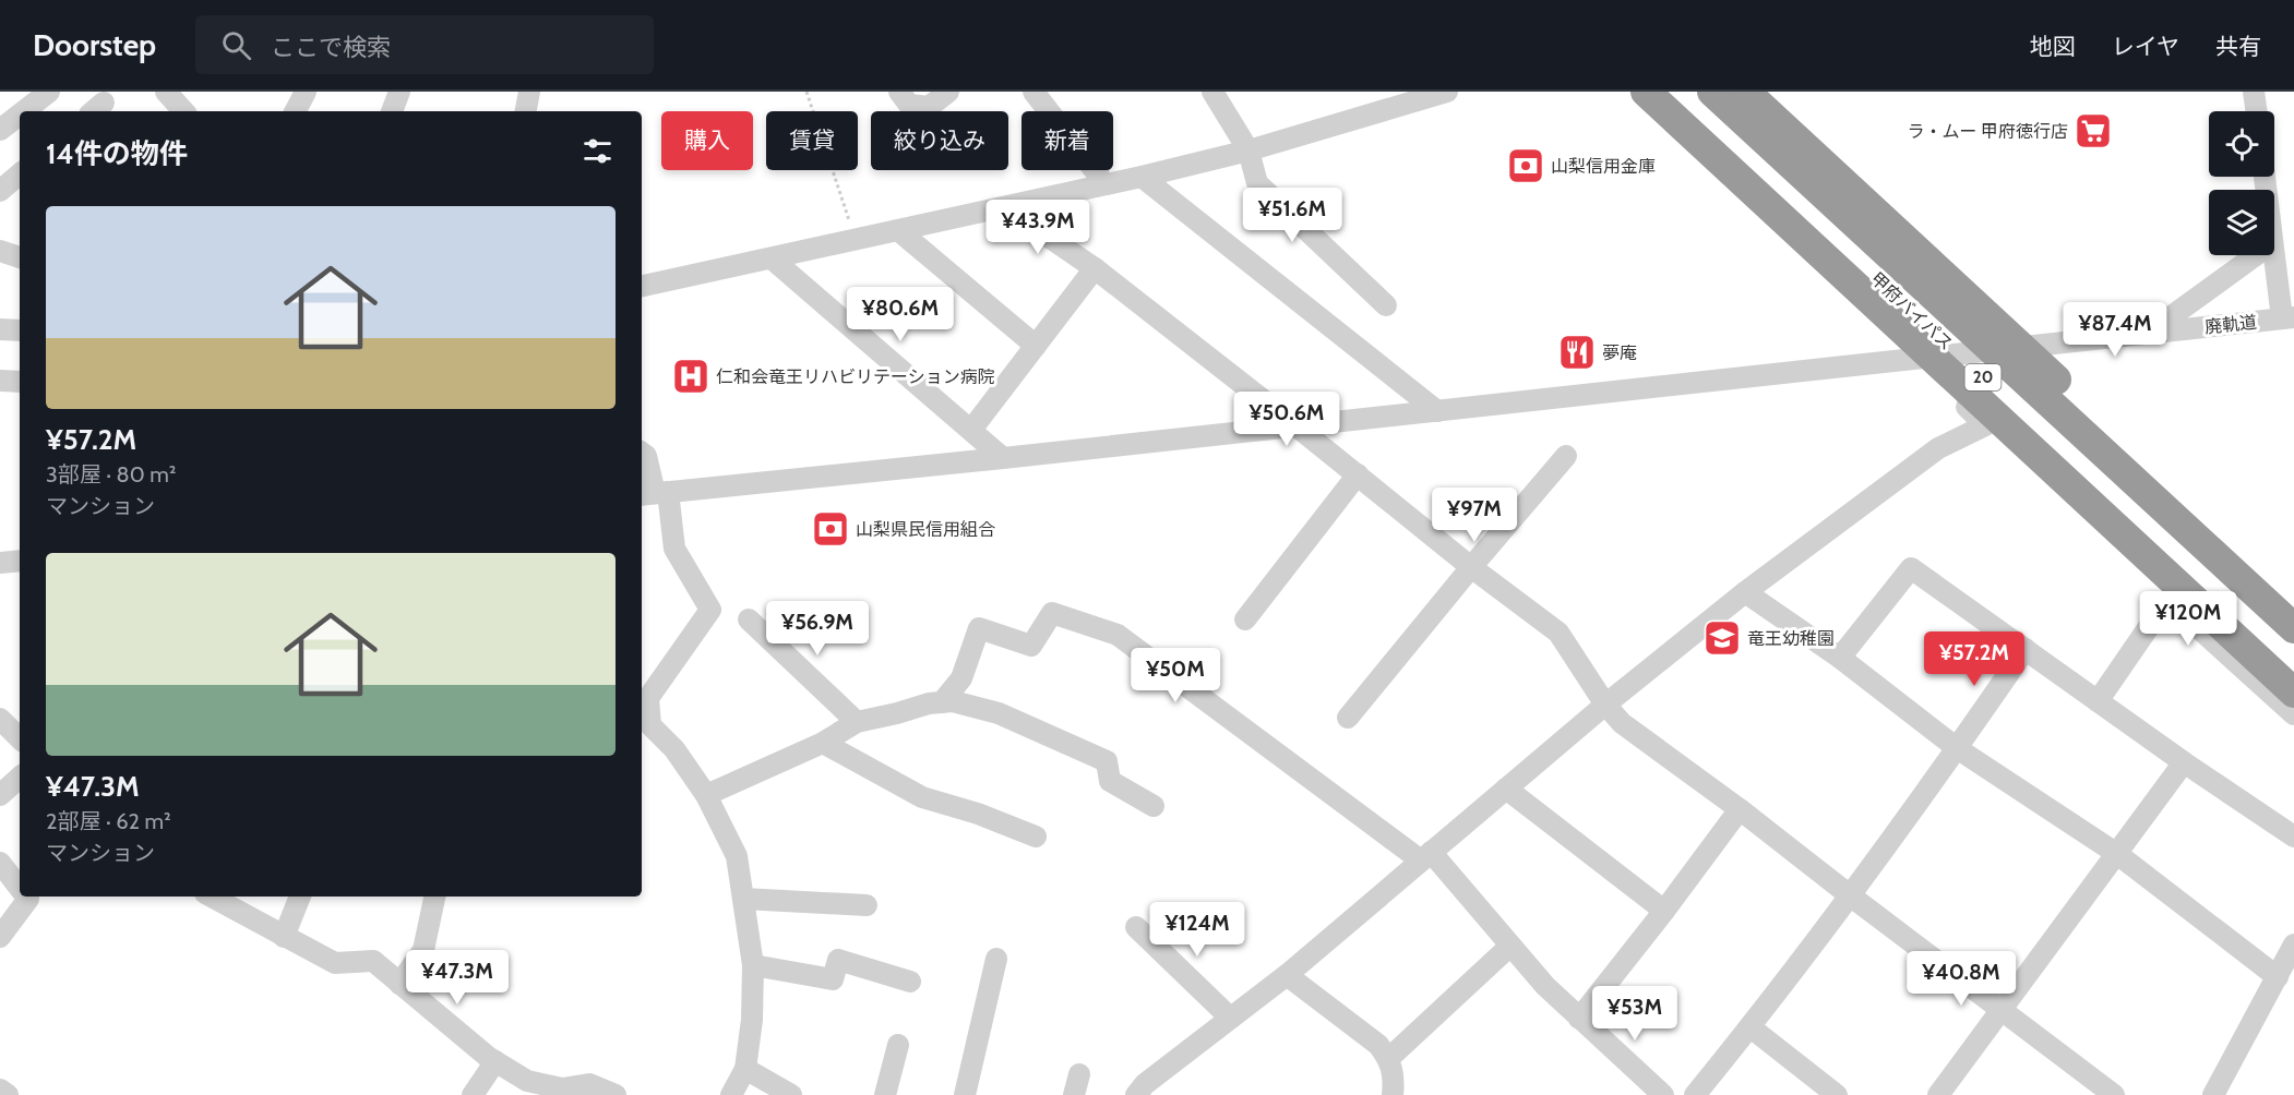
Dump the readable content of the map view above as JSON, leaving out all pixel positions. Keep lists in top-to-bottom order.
{
  "streets": {
    "highway": ["甲府バイパス", "20"],
    "street": ["廃軌道"]
  },
  "places": {
    "supermarket": ["ラ・ムー 甲府徳行店"],
    "bank": ["山梨信用金庫", "山梨県民信用組合"],
    "restaurant": ["夢庵"],
    "hospital": ["仁和会竜王リハビリテーション病院"],
    "school or university": ["竜王幼稚園"]
  },
  "page": {
    "header": "Doorstep",
    "search": "ここで検索",
    "nav": ["地図", "レイヤ", "共有"],
    "chip": [
      "購入",
      "賃貸",
      "絞り込み",
      "新着"
    ],
    "heading": "14件の物件",
    "price": [
      "¥51.6M",
      "¥43.9M",
      "¥80.6M",
      "¥87.4M",
      "¥50.6M",
      "¥97M",
      "¥120M",
      "¥56.9M",
      "¥57.2M",
      "¥50M",
      "¥124M",
      "¥47.3M",
      "¥40.8M",
      "¥53M"
    ],
    "list": [
      {
        "name": "¥57.2M",
        "note": "3部屋 · 80 m² · マンション"
      },
      {
        "name": "¥47.3M",
        "note": "2部屋 · 62 m² · マンション"
      }
    ]
  }
}
